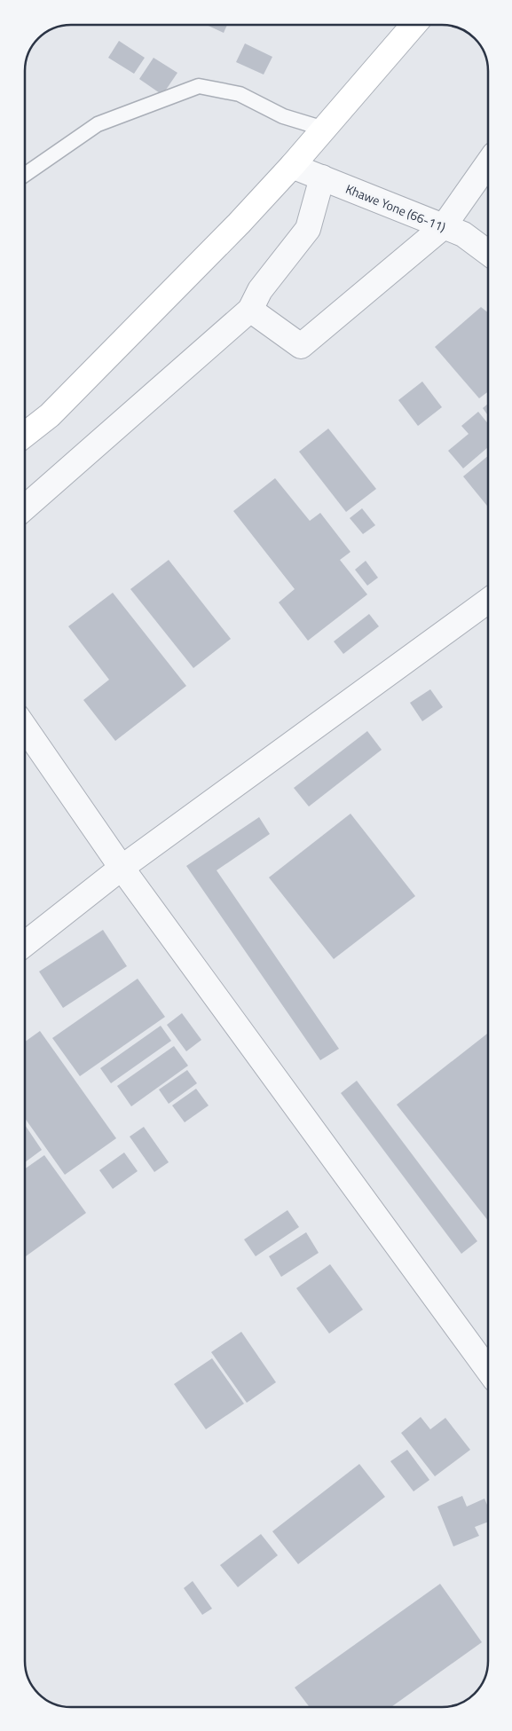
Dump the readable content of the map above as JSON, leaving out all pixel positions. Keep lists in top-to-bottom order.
{
  "streets": {
    "street": ["Khawe Yone (66-11)"]
  }
}
